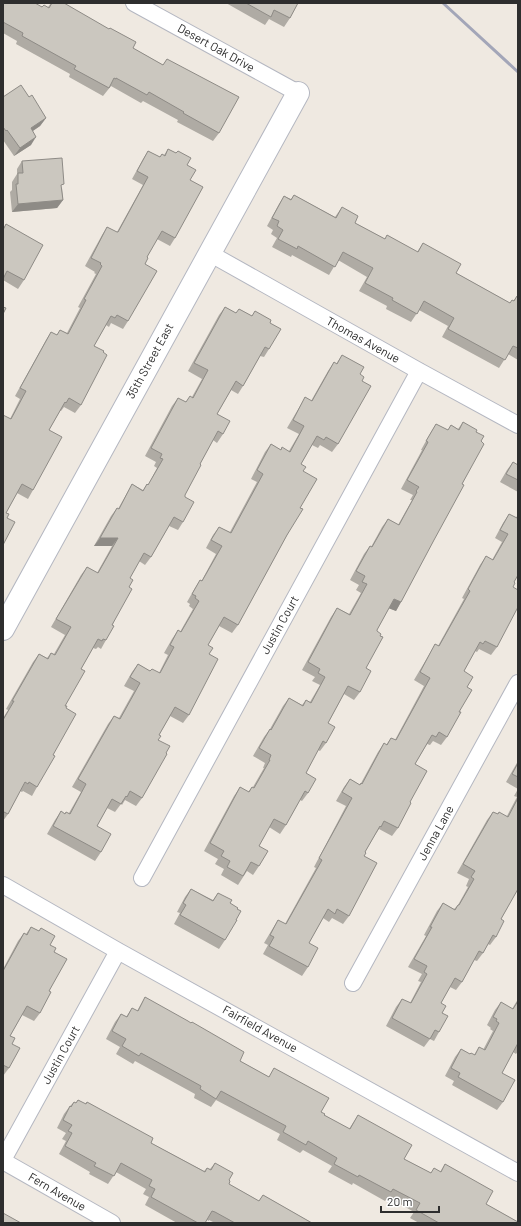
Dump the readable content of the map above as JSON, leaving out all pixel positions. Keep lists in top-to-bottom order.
{
  "streets": {
    "street": [
      "Desert Oak Drive",
      "Thomas Avenue",
      "35th Street East",
      "Justin Court",
      "Jenna Lane",
      "Fairfield Avenue",
      "Fern Avenue"
    ]
  },
  "crossings": [
    ["Desert Oak Drive", "35th Street East"],
    ["Thomas Avenue", "35th Street East"],
    ["Thomas Avenue", "Justin Court"],
    ["Justin Court", "Fairfield Avenue"],
    ["Justin Court", "Fern Avenue"]
  ],
  "scale_bar": "20 m"
}
